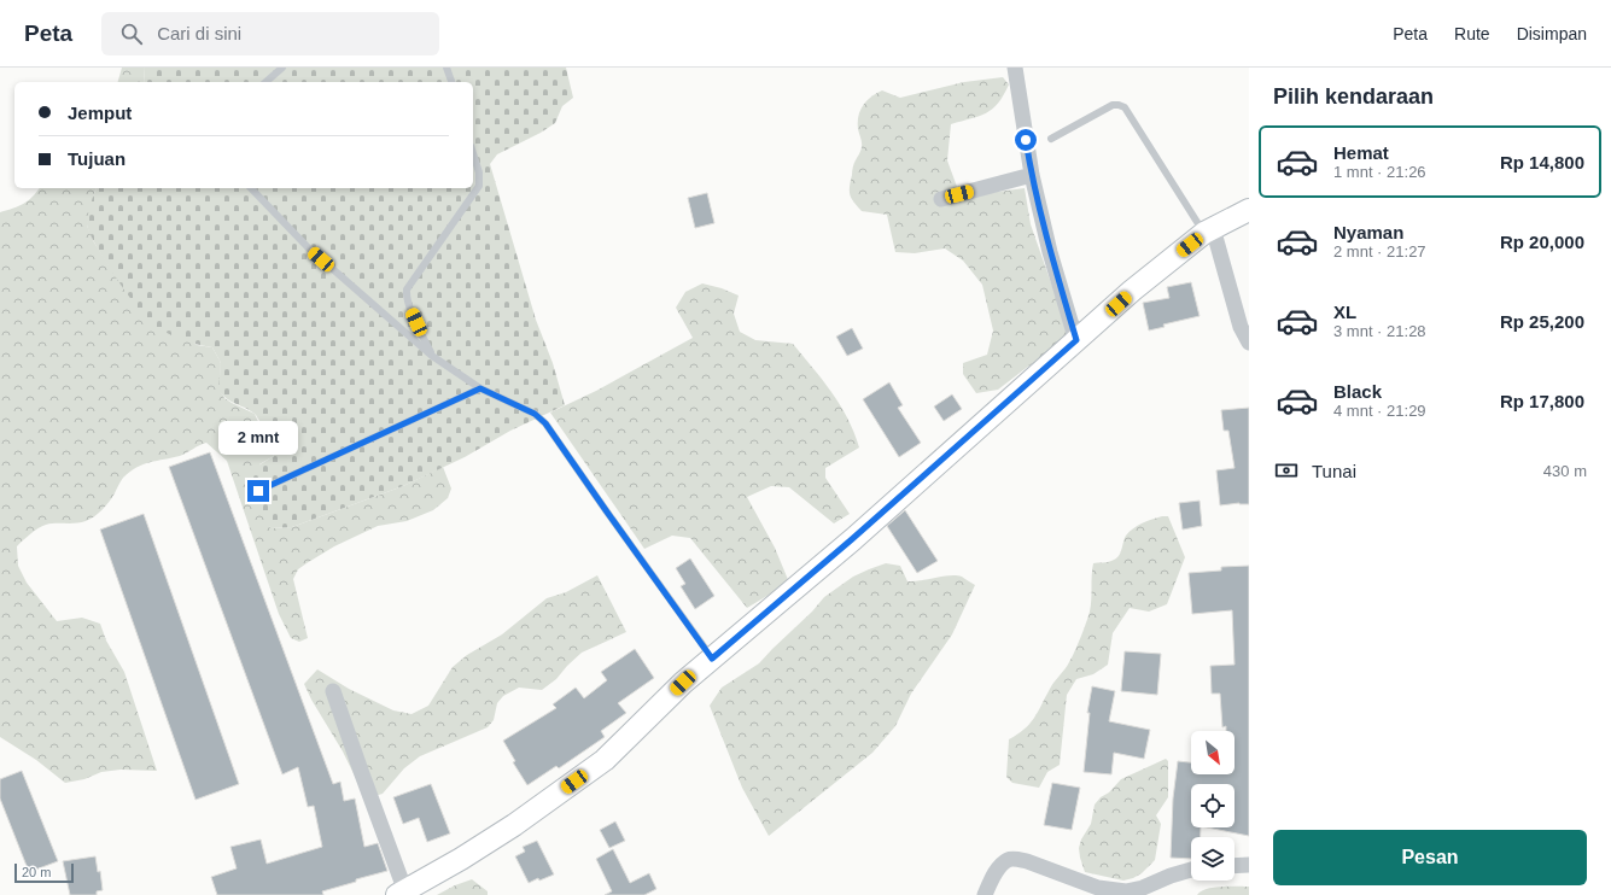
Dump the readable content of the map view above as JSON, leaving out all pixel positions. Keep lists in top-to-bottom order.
{
  "scale_bar": "20 m",
  "north": "bottom right",
  "page": {
    "header": "Peta",
    "search": "Cari di sini",
    "nav": ["Peta", "Rute", "Disimpan"],
    "heading": "Pilih kendaraan",
    "banner": ["Jemput", "Tujuan"],
    "list": [
      {
        "name": "Hemat",
        "note": "1 mnt · 21:26",
        "value": "Rp 14,800"
      },
      {
        "name": "Nyaman",
        "note": "2 mnt · 21:27",
        "value": "Rp 20,000"
      },
      {
        "name": "XL",
        "note": "3 mnt · 21:28",
        "value": "Rp 25,200"
      },
      {
        "name": "Black",
        "note": "4 mnt · 21:29",
        "value": "Rp 17,800"
      }
    ],
    "bubble": "2 mnt",
    "pay": ["Tunai", "430 m"],
    "buttons": "Pesan",
    "scale": "20 m"
  }
}
